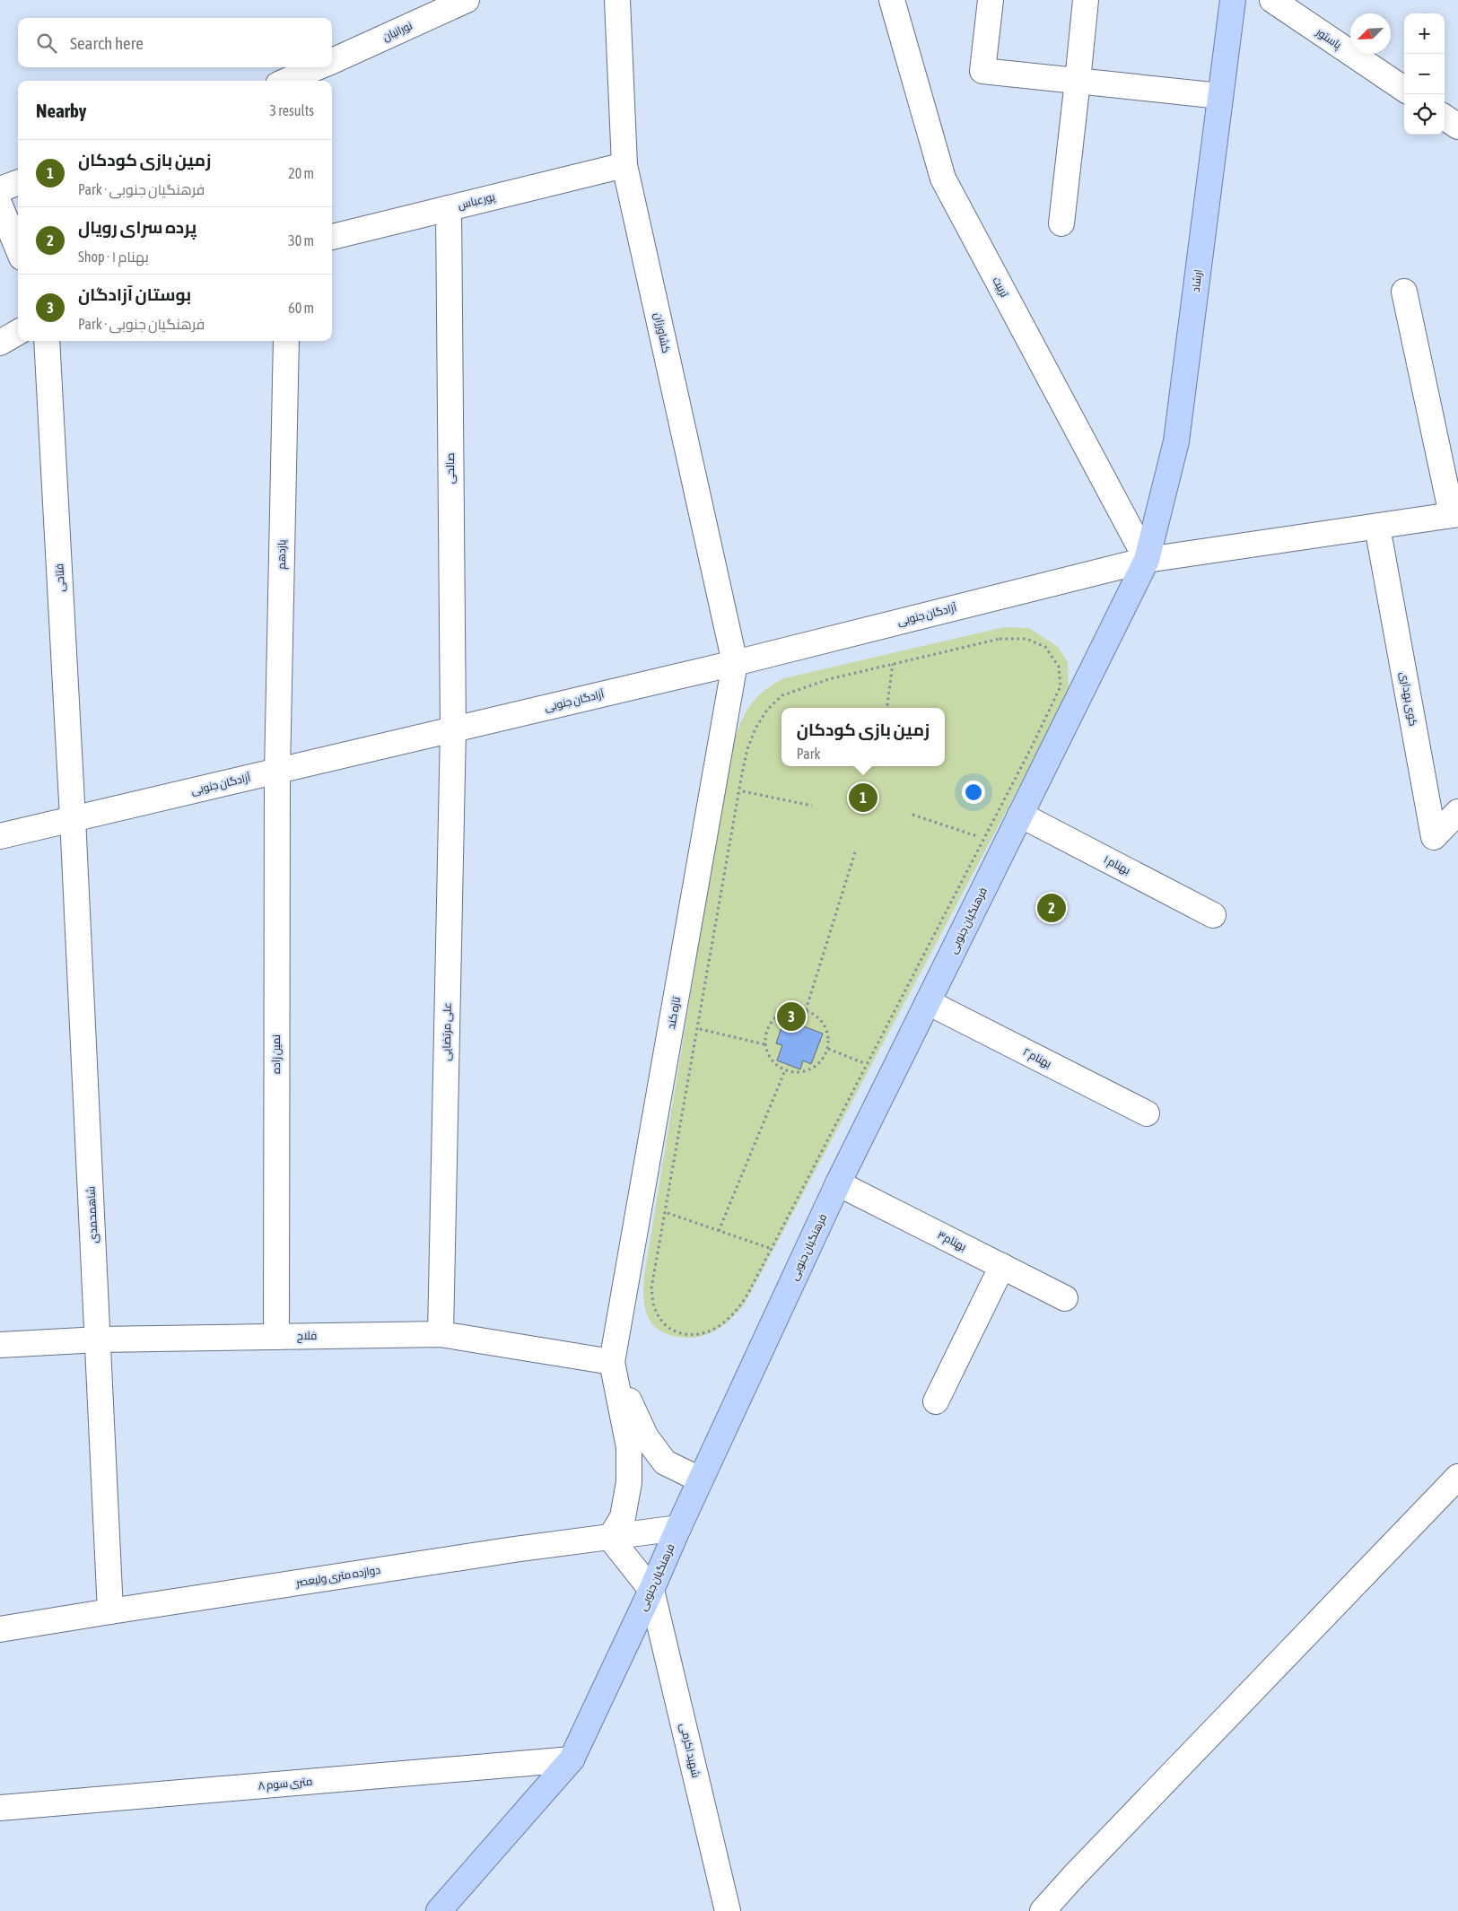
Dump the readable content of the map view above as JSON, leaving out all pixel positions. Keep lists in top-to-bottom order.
{
  "streets": {
    "main road": ["ارشاد", "فرهنگیان جنوبی"],
    "street": [
      "نورانیان",
      "پاستور",
      "پورعباس",
      "تربیت",
      "کشاورزان",
      "صالحی",
      "یازدهم",
      "فتاحی",
      "آزادگان جنوبی",
      "کوی بهداری",
      "بهنام ۱",
      "تازه کند",
      "علی مرتضایی",
      "نمین زاده",
      "بهنام ۲",
      "شاهمحمدی",
      "بهنام۳",
      "فلاح",
      "دوازده متری ولیعصر",
      "شهید اکرمی",
      "۸ متری سوم"
    ]
  },
  "crossings": [
    ["پورعباس", "کشاورزان"],
    ["پورعباس", "صالحی"],
    ["ارشاد", "تربیت"],
    ["ارشاد", "آزادگان جنوبی"],
    ["ارشاد", "فرهنگیان جنوبی"],
    ["تربیت", "آزادگان جنوبی"],
    ["تربیت", "فرهنگیان جنوبی"],
    ["کشاورزان", "آزادگان جنوبی"],
    ["کشاورزان", "تازه کند"],
    ["صالحی", "آزادگان جنوبی"],
    ["صالحی", "علی مرتضایی"],
    ["یازدهم", "آزادگان جنوبی"],
    ["یازدهم", "نمین زاده"],
    ["فتاحی", "آزادگان جنوبی"],
    ["فتاحی", "شاهمحمدی"],
    ["آزادگان جنوبی", "کوی بهداری"],
    ["آزادگان جنوبی", "فرهنگیان جنوبی"],
    ["آزادگان جنوبی", "تازه کند"],
    ["آزادگان جنوبی", "علی مرتضایی"],
    ["آزادگان جنوبی", "نمین زاده"],
    ["آزادگان جنوبی", "شاهمحمدی"],
    ["بهنام ۱", "فرهنگیان جنوبی"],
    ["فرهنگیان جنوبی", "بهنام ۲"],
    ["فرهنگیان جنوبی", "بهنام۳"],
    ["فرهنگیان جنوبی", "دوازده متری ولیعصر"],
    ["فرهنگیان جنوبی", "شهید اکرمی"],
    ["فرهنگیان جنوبی", "۸ متری سوم"],
    ["تازه کند", "فلاح"],
    ["علی مرتضایی", "فلاح"],
    ["نمین زاده", "فلاح"],
    ["شاهمحمدی", "فلاح"],
    ["شاهمحمدی", "دوازده متری ولیعصر"]
  ],
  "north": "bottom left",
  "page": {
    "map_buttons": ["+", "−"],
    "search": "Search here",
    "heading": ["Nearby", "3 results"],
    "list": [
      {
        "mark": "1",
        "name": "زمین بازی کودکان",
        "note": "Park · فرهنگیان جنوبی",
        "value": "20 m"
      },
      {
        "mark": "2",
        "name": "پرده سرای رویال",
        "note": "Shop · بهنام ۱",
        "value": "30 m"
      },
      {
        "mark": "3",
        "name": "بوستان آزادگان",
        "note": "Park · فرهنگیان جنوبی",
        "value": "60 m"
      }
    ],
    "popup": ["زمین بازی کودکان", "Park"],
    "pins": ["1", "2", "3"]
  }
}
